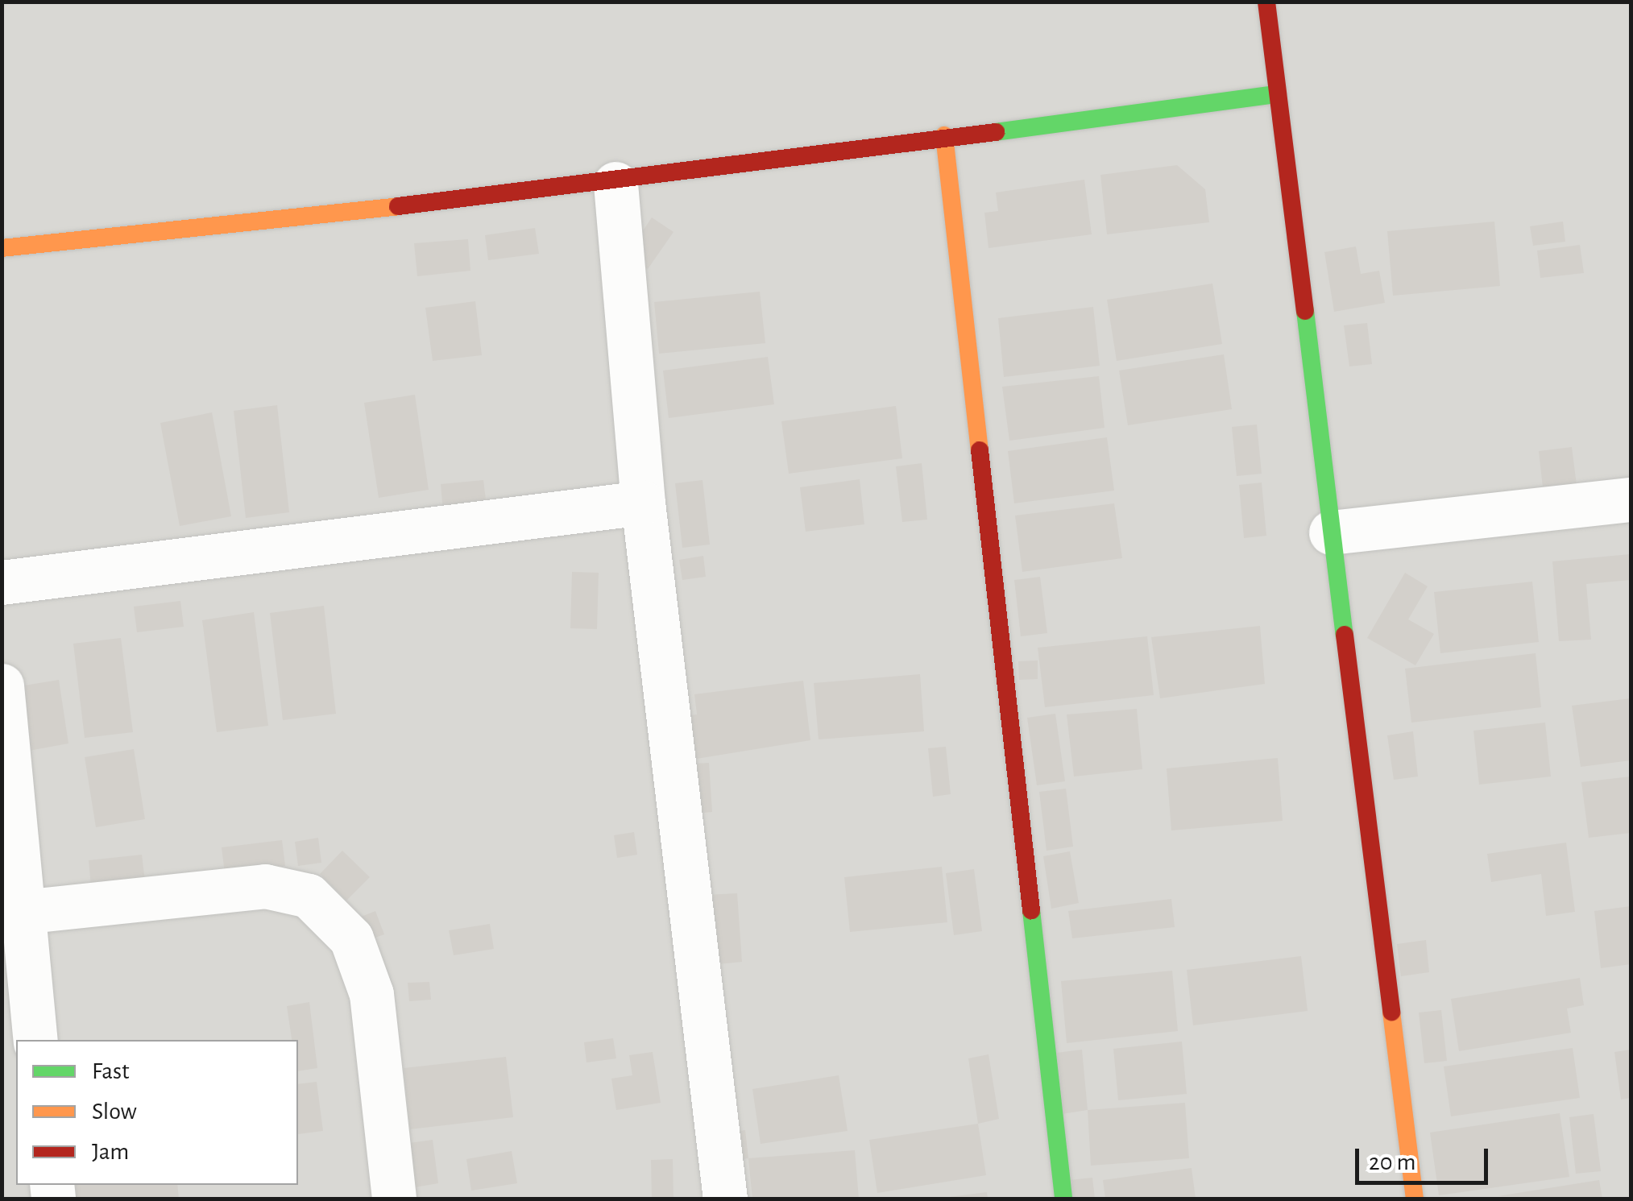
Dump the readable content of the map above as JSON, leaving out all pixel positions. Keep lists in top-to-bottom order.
{
  "legend": ["Fast", "Slow", "Jam"],
  "scale_bar": "20 m"
}
